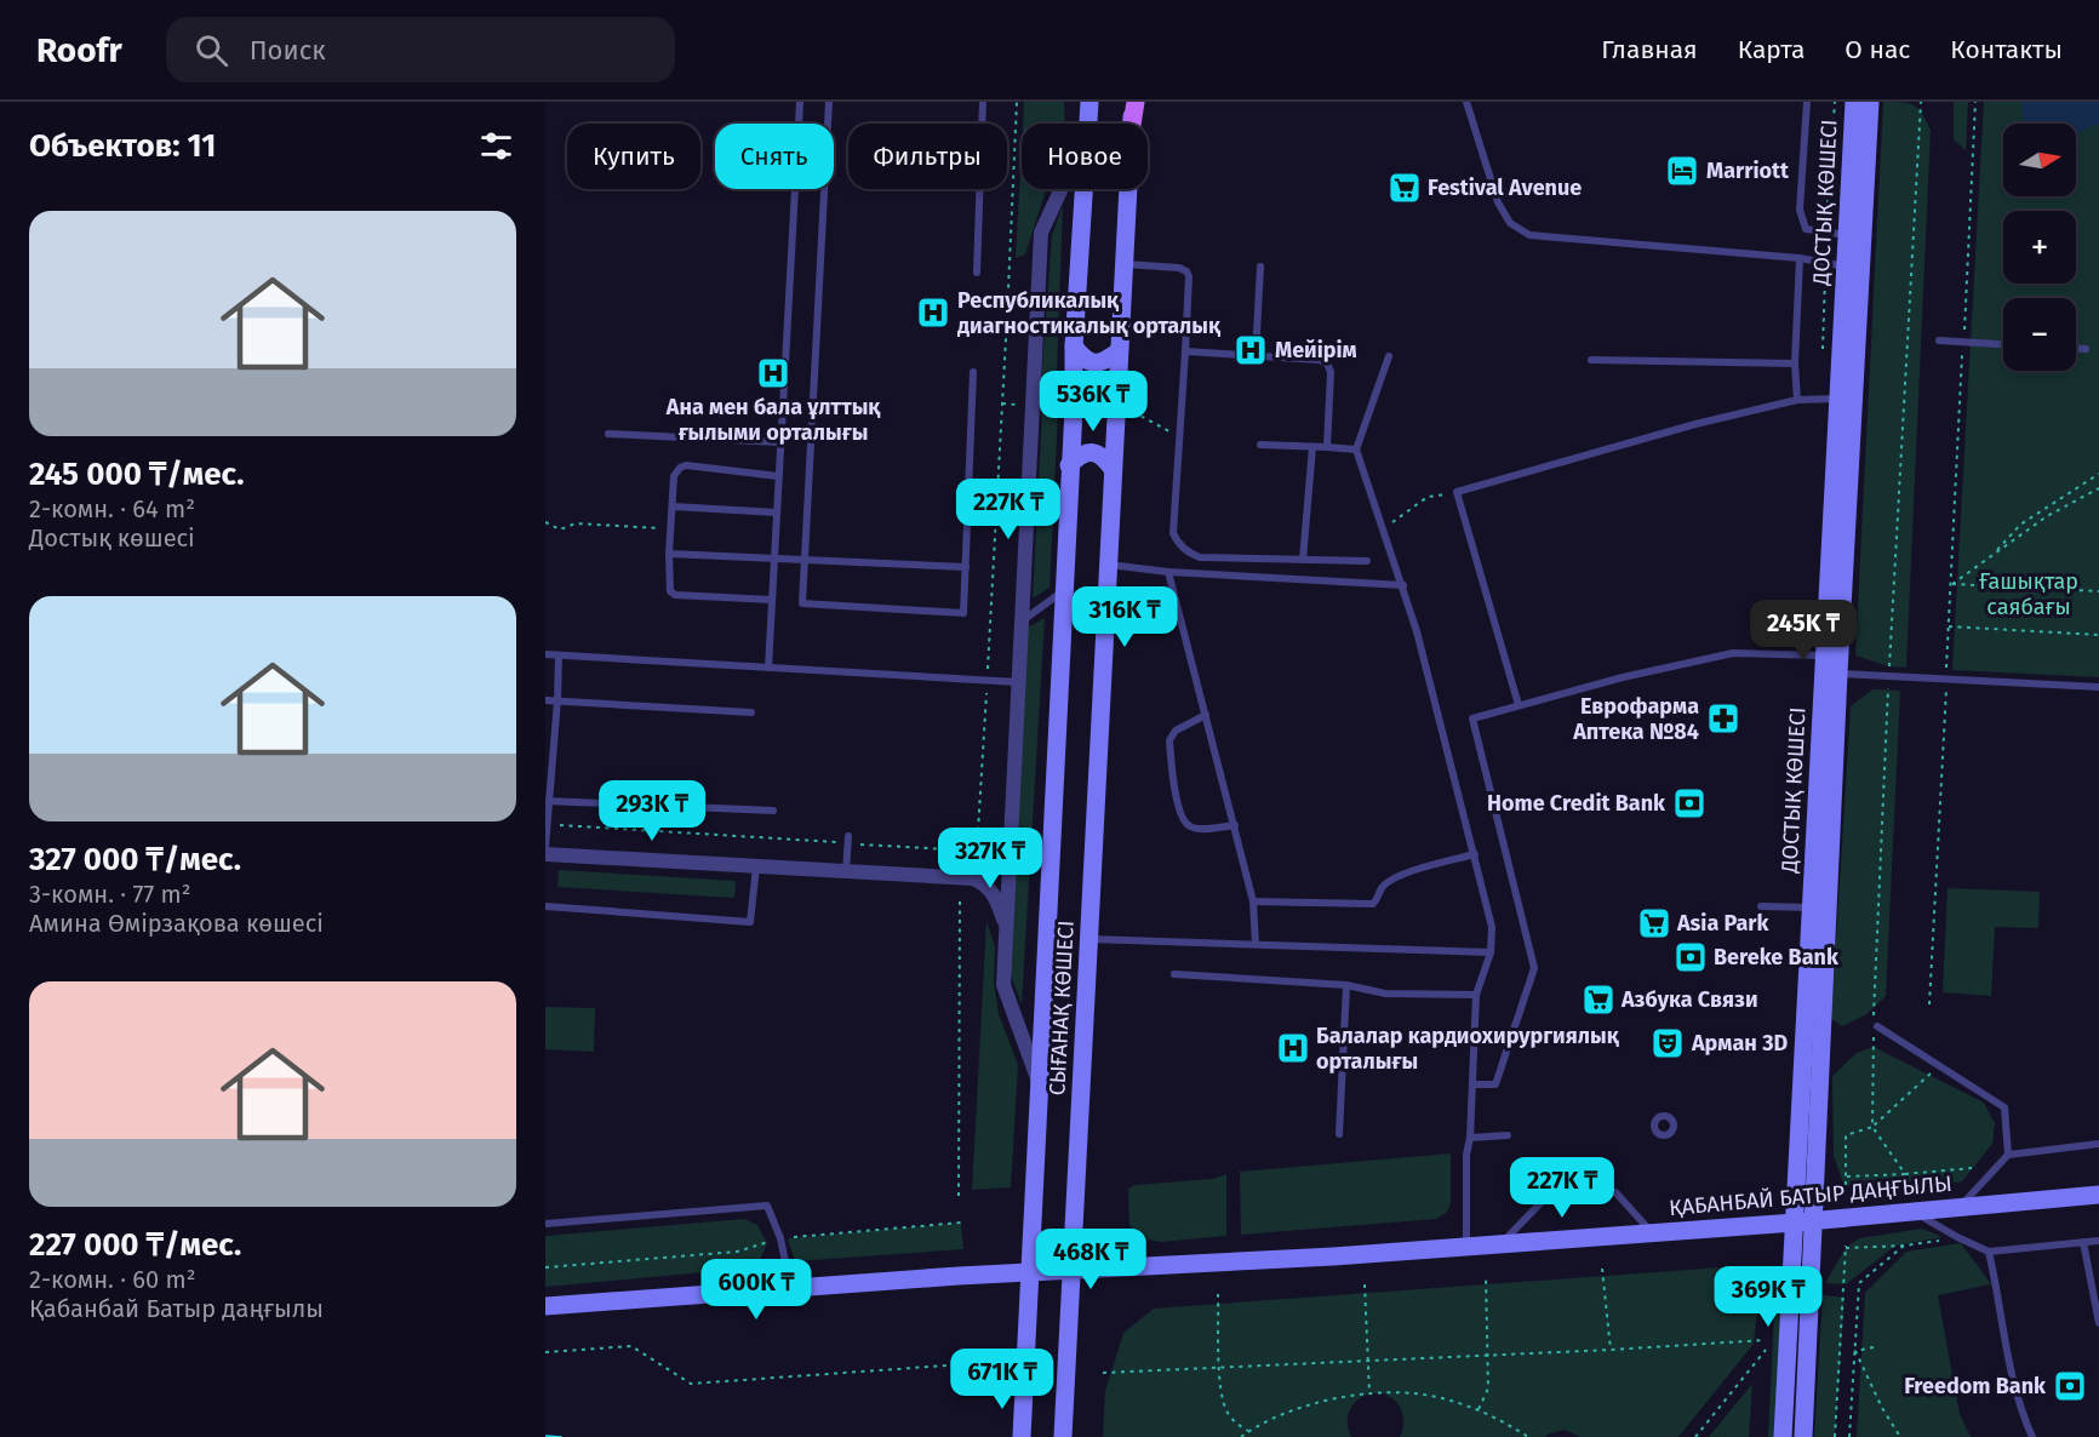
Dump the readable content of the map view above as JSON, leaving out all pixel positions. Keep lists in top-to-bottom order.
{
  "streets": {
    "main road": ["ДОСТЫҚ КӨШЕСІ", "СЫҒАНАҚ КӨШЕСІ", "ҚАБАНБАЙ БАТЫР ДАҢҒЫЛЫ"]
  },
  "crossings": [
    ["ДОСТЫҚ КӨШЕСІ", "ҚАБАНБАЙ БАТЫР ДАҢҒЫЛЫ"],
    ["СЫҒАНАҚ КӨШЕСІ", "ҚАБАНБАЙ БАТЫР ДАҢҒЫЛЫ"]
  ],
  "parks": ["Ғашықтар саябағы"],
  "places": {
    "hotel": ["Marriott"],
    "supermarket": ["Festival Avenue", "Asia Park", "Азбука Связи"],
    "hospital": [
      "Республикалық диагностикалық орталық",
      "Мейірім",
      "Ана мен бала ұлттық ғылыми орталығы",
      "Балалар кардиохирургиялық орталығы"
    ],
    "pharmacy": ["Еврофарма Аптека №84"],
    "bank": ["Home Credit Bank", "Bereke Bank", "Freedom Bank"],
    "theatre": ["Арман 3D"]
  },
  "north": "right",
  "page": {
    "header": "Roofr",
    "search": "Поиск",
    "nav": [
      "Главная",
      "Карта",
      "О нас",
      "Контакты"
    ],
    "heading": "Объектов: 11",
    "map_buttons": ["+", "−"],
    "chip": [
      "Купить",
      "Снять",
      "Фильтры",
      "Новое"
    ],
    "list": [
      {
        "name": "245 000 ₸/мес.",
        "note": "2-комн. · 64 m² · Достық көшесі"
      },
      {
        "name": "327 000 ₸/мес.",
        "note": "3-комн. · 77 m² · Амина Өмірзақова көшесі"
      },
      {
        "name": "227 000 ₸/мес.",
        "note": "2-комн. · 60 m² · Қабанбай Батыр даңғылы"
      }
    ],
    "price": [
      "536K ₸",
      "227K ₸",
      "316K ₸",
      "245K ₸",
      "293K ₸",
      "327K ₸",
      "227K ₸",
      "468K ₸",
      "600K ₸",
      "369K ₸",
      "671K ₸"
    ]
  }
}
